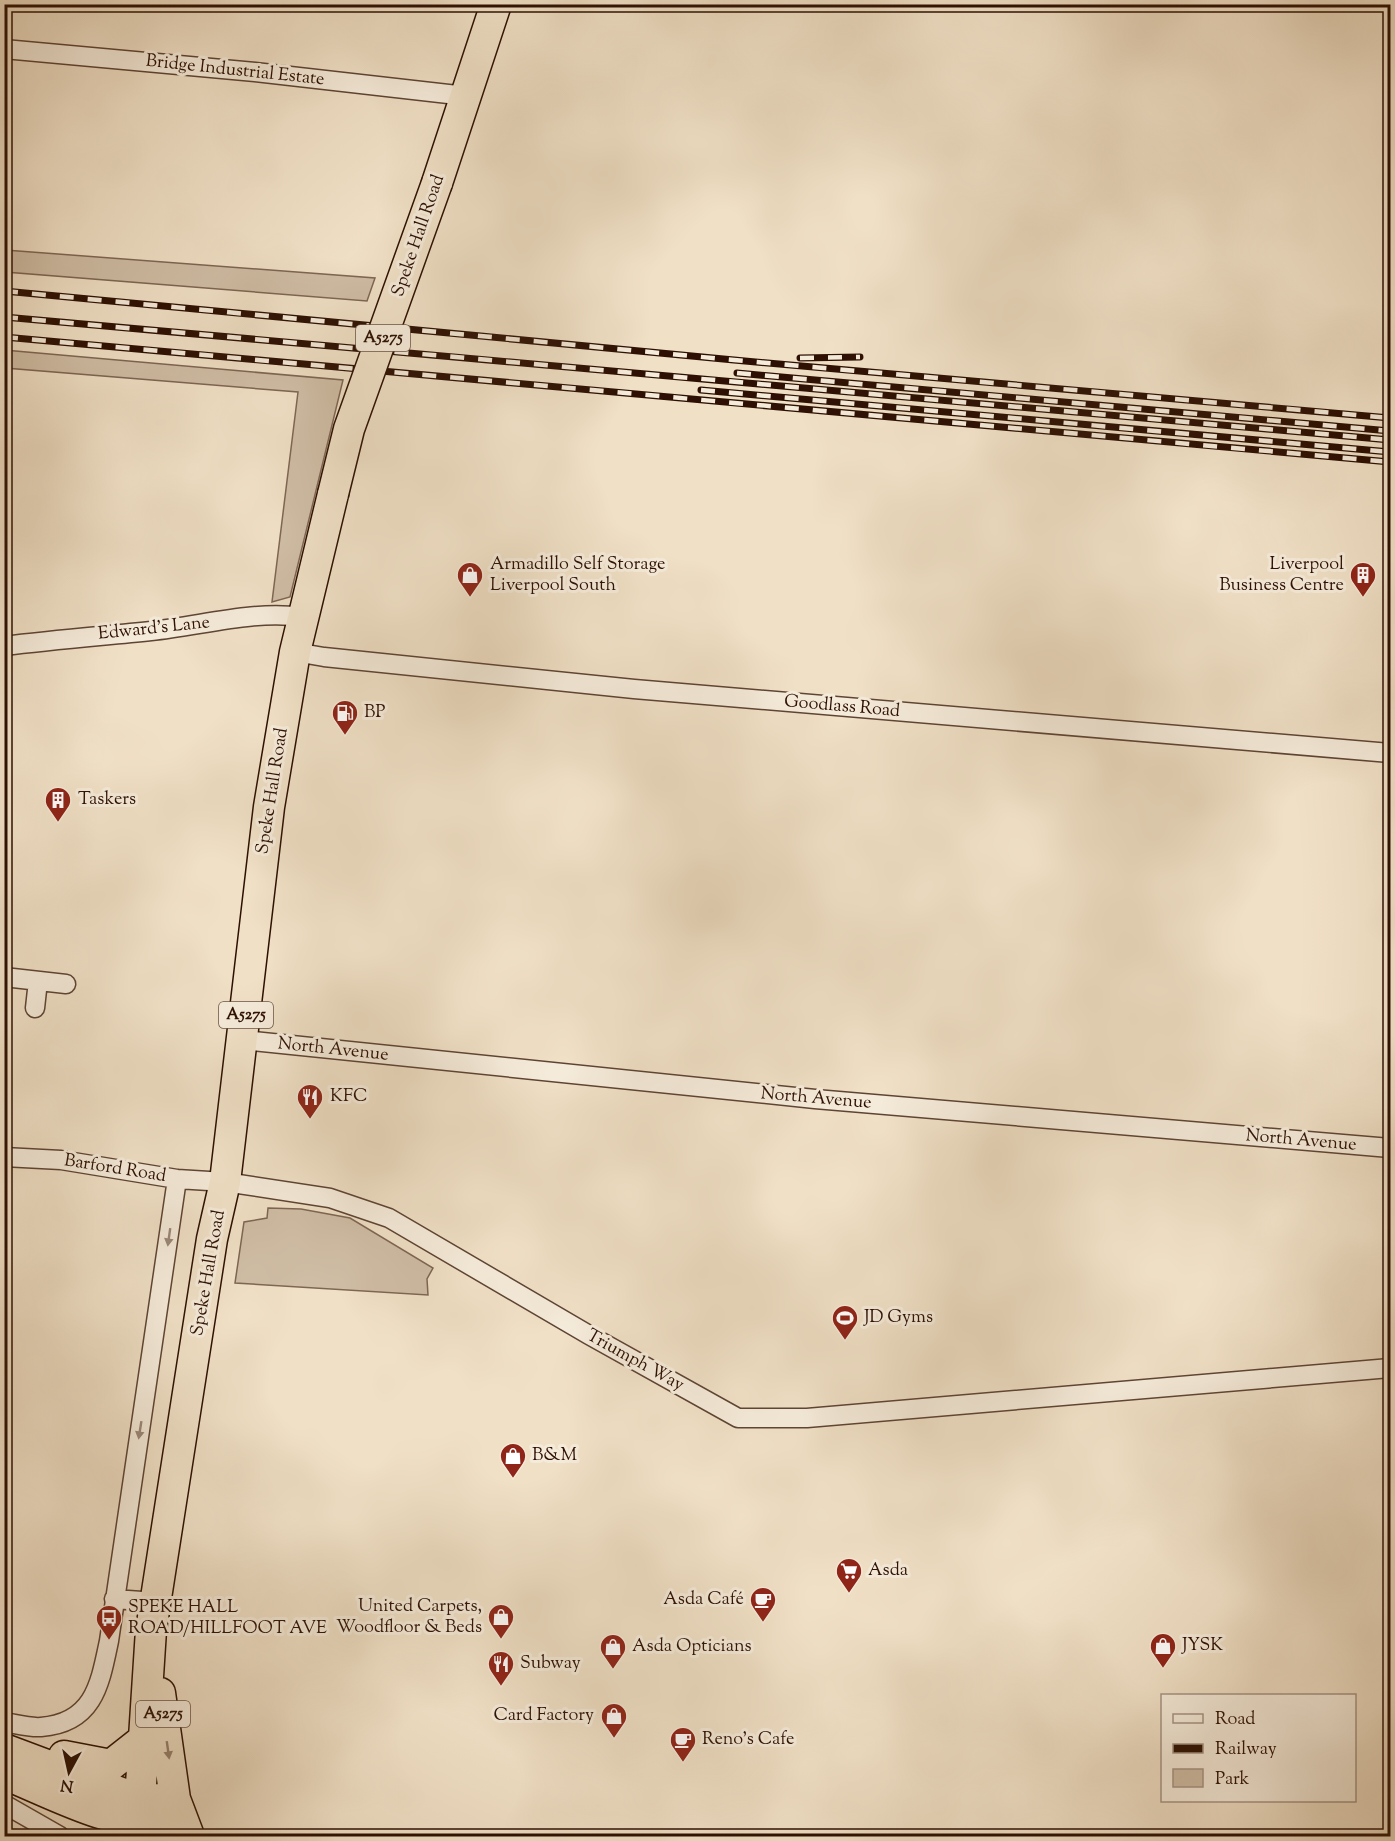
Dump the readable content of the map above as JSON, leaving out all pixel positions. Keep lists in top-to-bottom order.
{
  "streets": {
    "highway": ["Speke Hall Road", "A5275"],
    "street": [
      "Bridge Industrial Estate",
      "Edward's Lane",
      "Goodlass Road",
      "North Avenue",
      "Barford Road",
      "Triumph Way"
    ]
  },
  "crossings": [
    ["Bridge Industrial Estate", "Speke Hall Road"],
    ["Speke Hall Road", "Edward's Lane"],
    ["Speke Hall Road", "Goodlass Road"],
    ["Speke Hall Road", "North Avenue"],
    ["Speke Hall Road", "Barford Road"],
    ["Speke Hall Road", "Triumph Way"],
    ["Barford Road", "Triumph Way"]
  ],
  "places": {
    "shop": [
      "Armadillo Self Storage Liverpool South",
      "B&M",
      "United Carpets, Woodfloor & Beds",
      "JYSK",
      "Asda Opticians",
      "Card Factory"
    ],
    "building": ["Liverpool Business Centre", "Taskers"],
    "fuel station": ["BP"],
    "restaurant": ["KFC", "Subway"],
    "sports": ["JD Gyms"],
    "supermarket": ["Asda"],
    "cafe": ["Asda Café", "Reno's Cafe"],
    "bus stop": ["SPEKE HALL ROAD/HILLFOOT AVE"]
  },
  "legend": ["Road", "Railway", "Park"],
  "north": "bottom"
}
